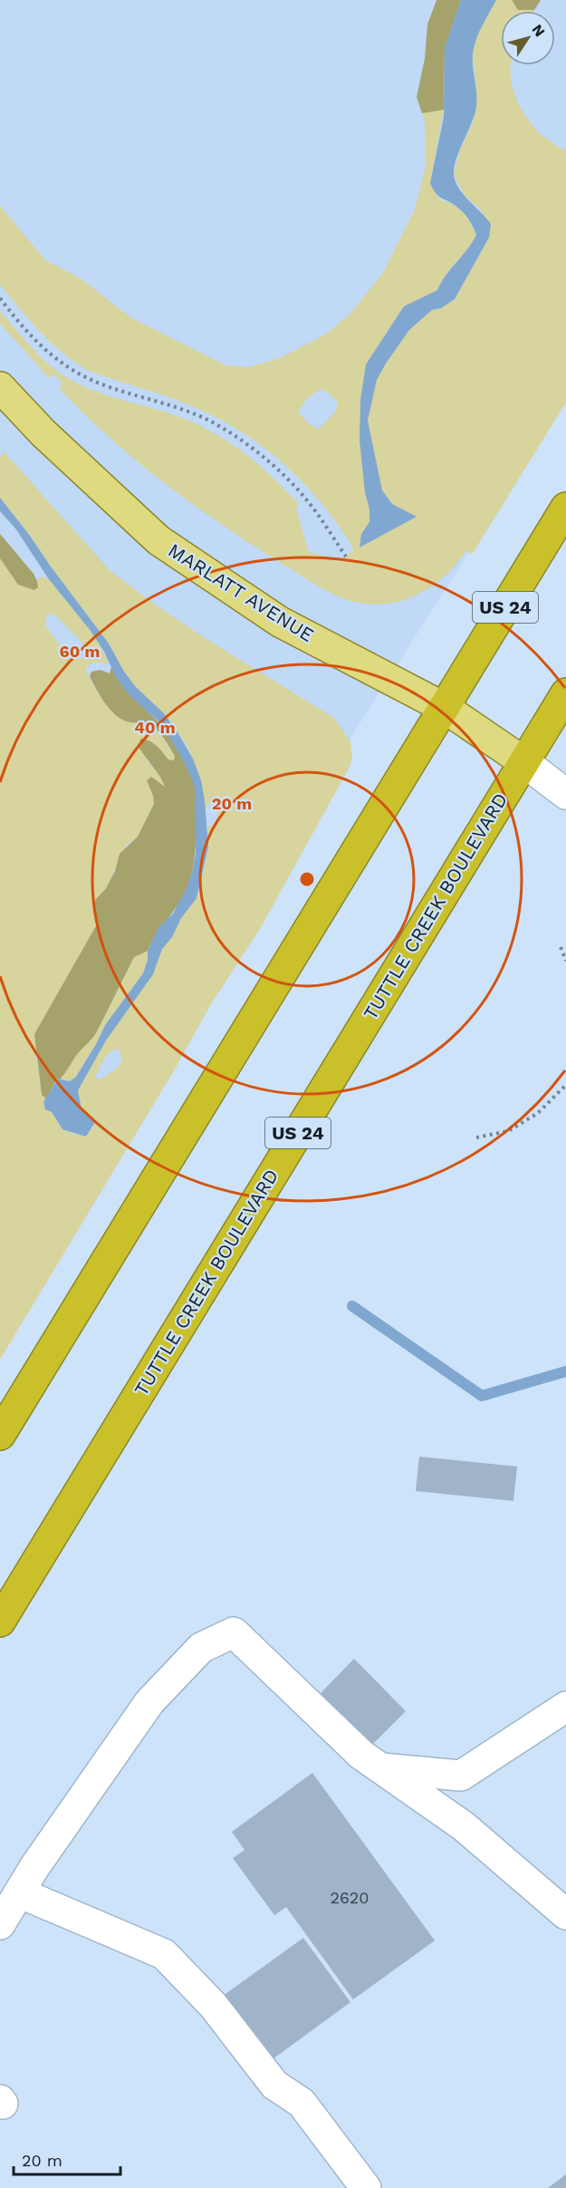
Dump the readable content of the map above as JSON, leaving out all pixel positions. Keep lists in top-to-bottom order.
{
  "streets": {
    "highway": ["US 24", "TUTTLE CREEK BOULEVARD"],
    "main road": ["MARLATT AVENUE"]
  },
  "crossings": [
    ["MARLATT AVENUE", "US 24"],
    ["MARLATT AVENUE", "TUTTLE CREEK BOULEVARD"]
  ],
  "house_numbers": ["2620"],
  "scale_bar": "20 m",
  "north": "top right",
  "rings": ["60 m", "40 m", "20 m"]
}
